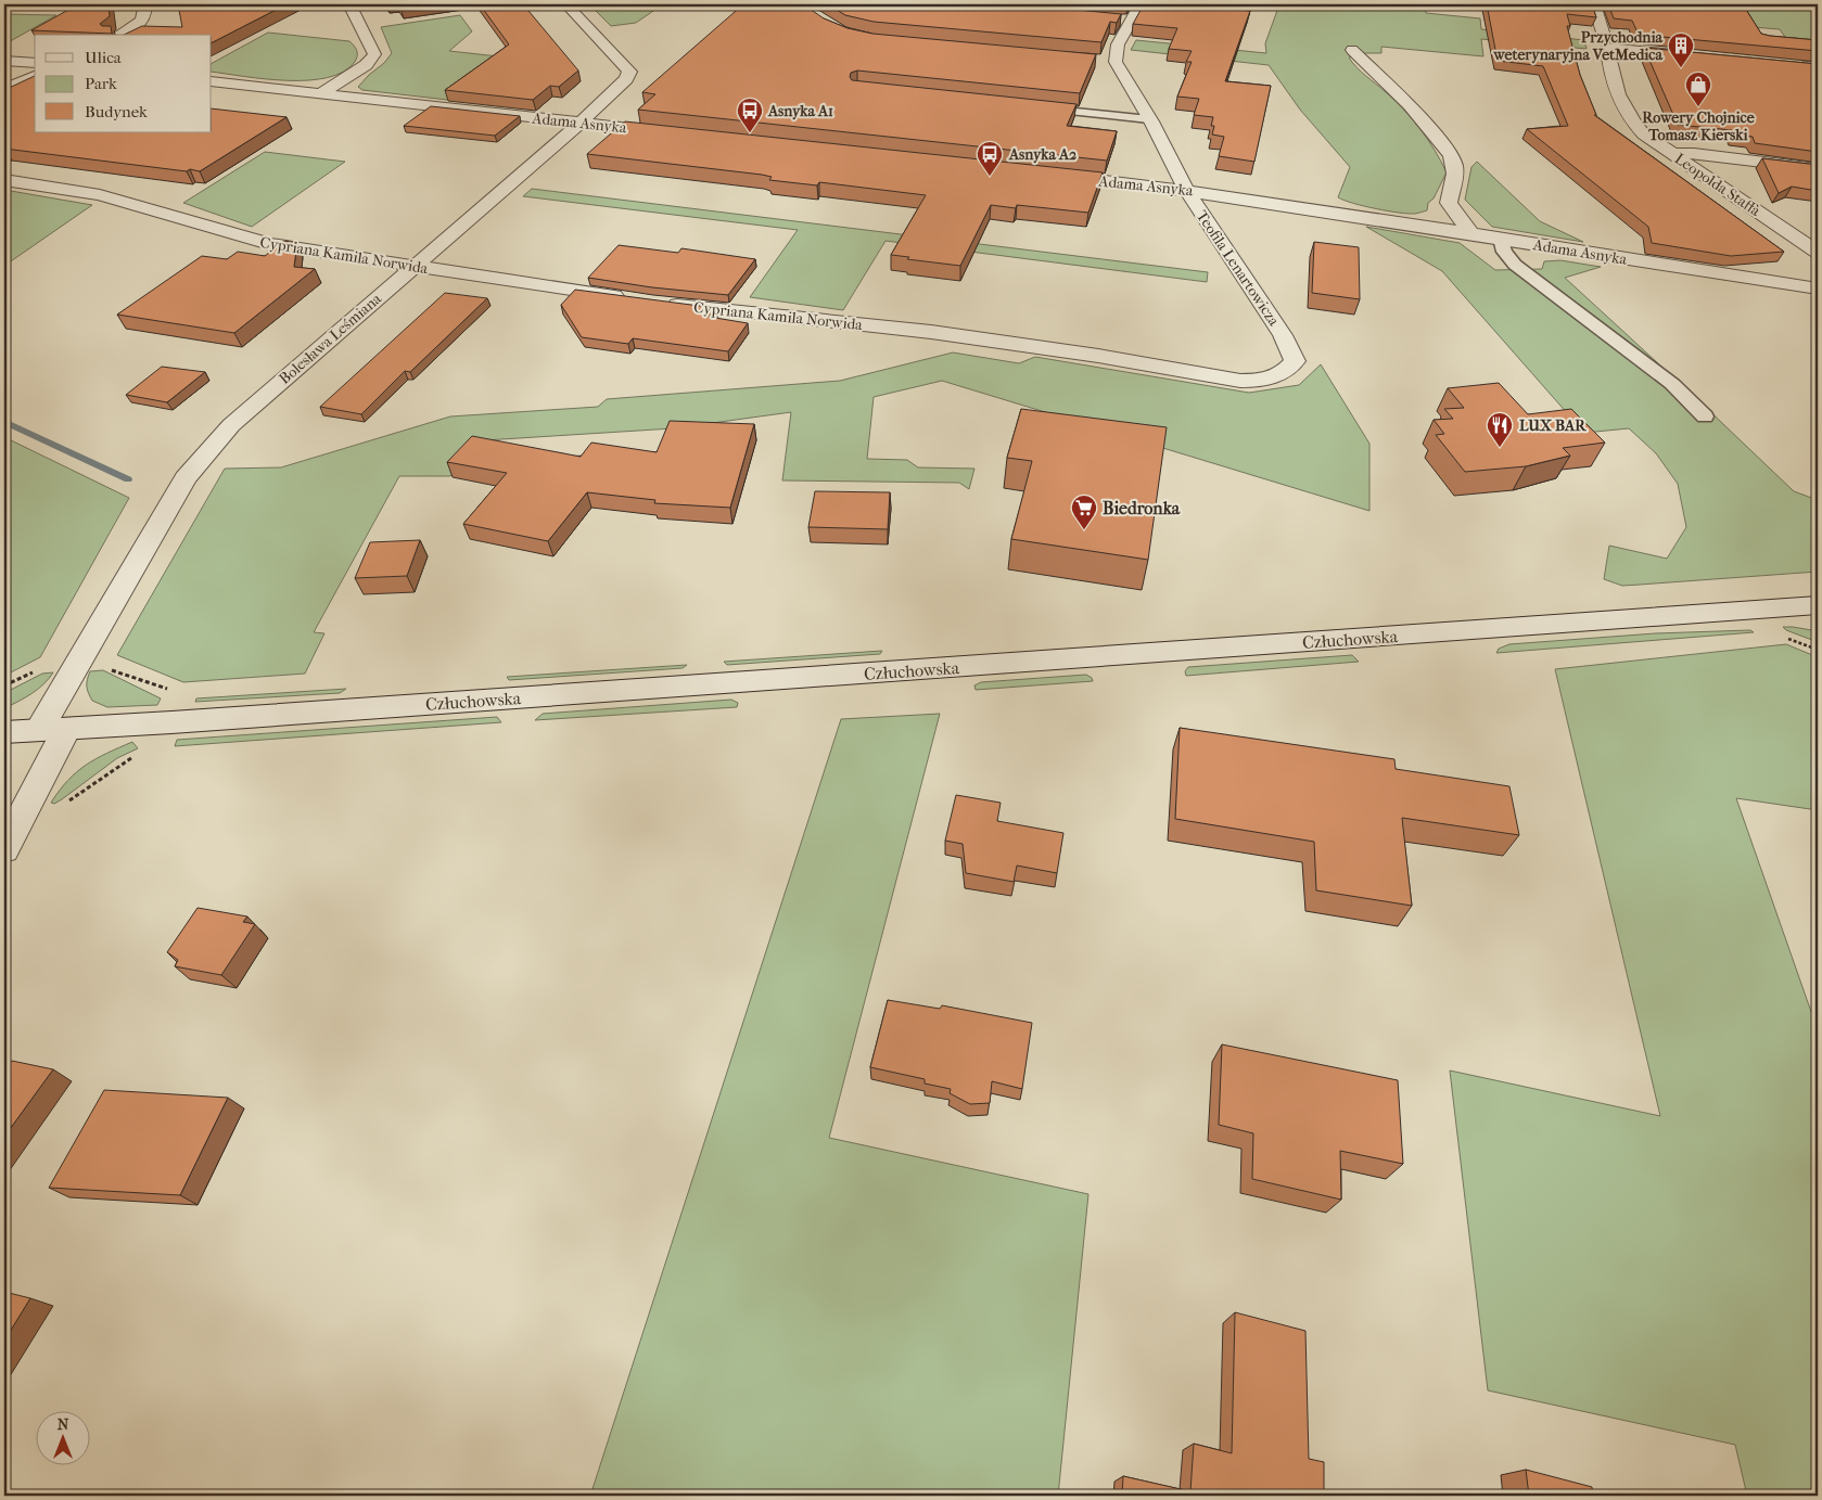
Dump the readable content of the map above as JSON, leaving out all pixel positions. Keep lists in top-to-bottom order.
{
  "streets": {
    "street": [
      "Adama Asnyka",
      "Leopolda Staffa",
      "Cypriana Kamila Norwida",
      "Teofila Lenartowicza",
      "Bolesława Leśmiana",
      "Człuchowska"
    ]
  },
  "crossings": [
    ["Adama Asnyka", "Teofila Lenartowicza"],
    ["Adama Asnyka", "Bolesława Leśmiana"],
    ["Cypriana Kamila Norwida", "Teofila Lenartowicza"],
    ["Cypriana Kamila Norwida", "Bolesława Leśmiana"],
    ["Bolesława Leśmiana", "Człuchowska"]
  ],
  "places": {
    "building": ["Przychodnia weterynaryjna VetMedica"],
    "shop": ["Rowery Chojnice Tomasz Kierski"],
    "bus stop": ["Asnyka A1", "Asnyka A2"],
    "restaurant": ["LUX BAR"],
    "supermarket": ["Biedronka"]
  },
  "legend": ["Ulica", "Park", "Budynek"],
  "north": "top"
}
